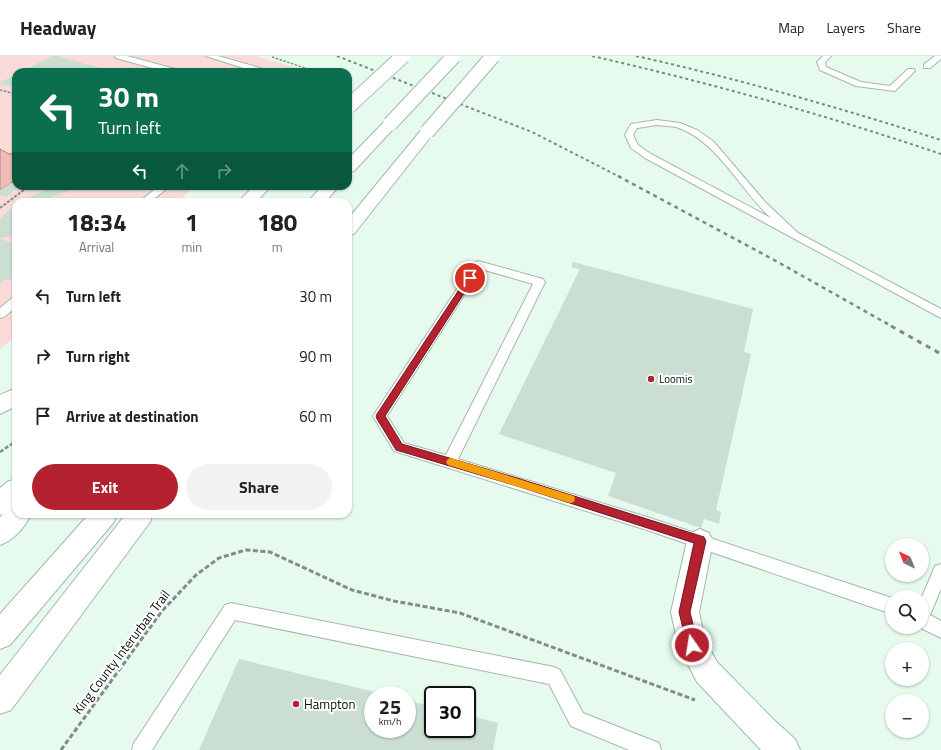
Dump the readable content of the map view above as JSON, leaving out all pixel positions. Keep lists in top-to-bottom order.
{
  "streets": {
    "path": ["King County Interurban Trail"]
  },
  "places": ["Loomis", "Hampton"],
  "north": "top left",
  "page": {
    "header": "Headway",
    "nav": ["Map", "Layers", "Share"],
    "turn": ["30 m", "Turn left"],
    "eta": [
      "18:34",
      "Arrival",
      "1",
      "min",
      "180",
      "m"
    ],
    "list": [
      {
        "name": "Turn left",
        "value": "30 m"
      },
      {
        "name": "Turn right",
        "value": "90 m"
      },
      {
        "name": "Arrive at destination",
        "value": "60 m"
      }
    ],
    "buttons": ["Exit", "Share"],
    "map_buttons": ["+", "−"],
    "speed": "25 km/h",
    "limit": "30"
  }
}
